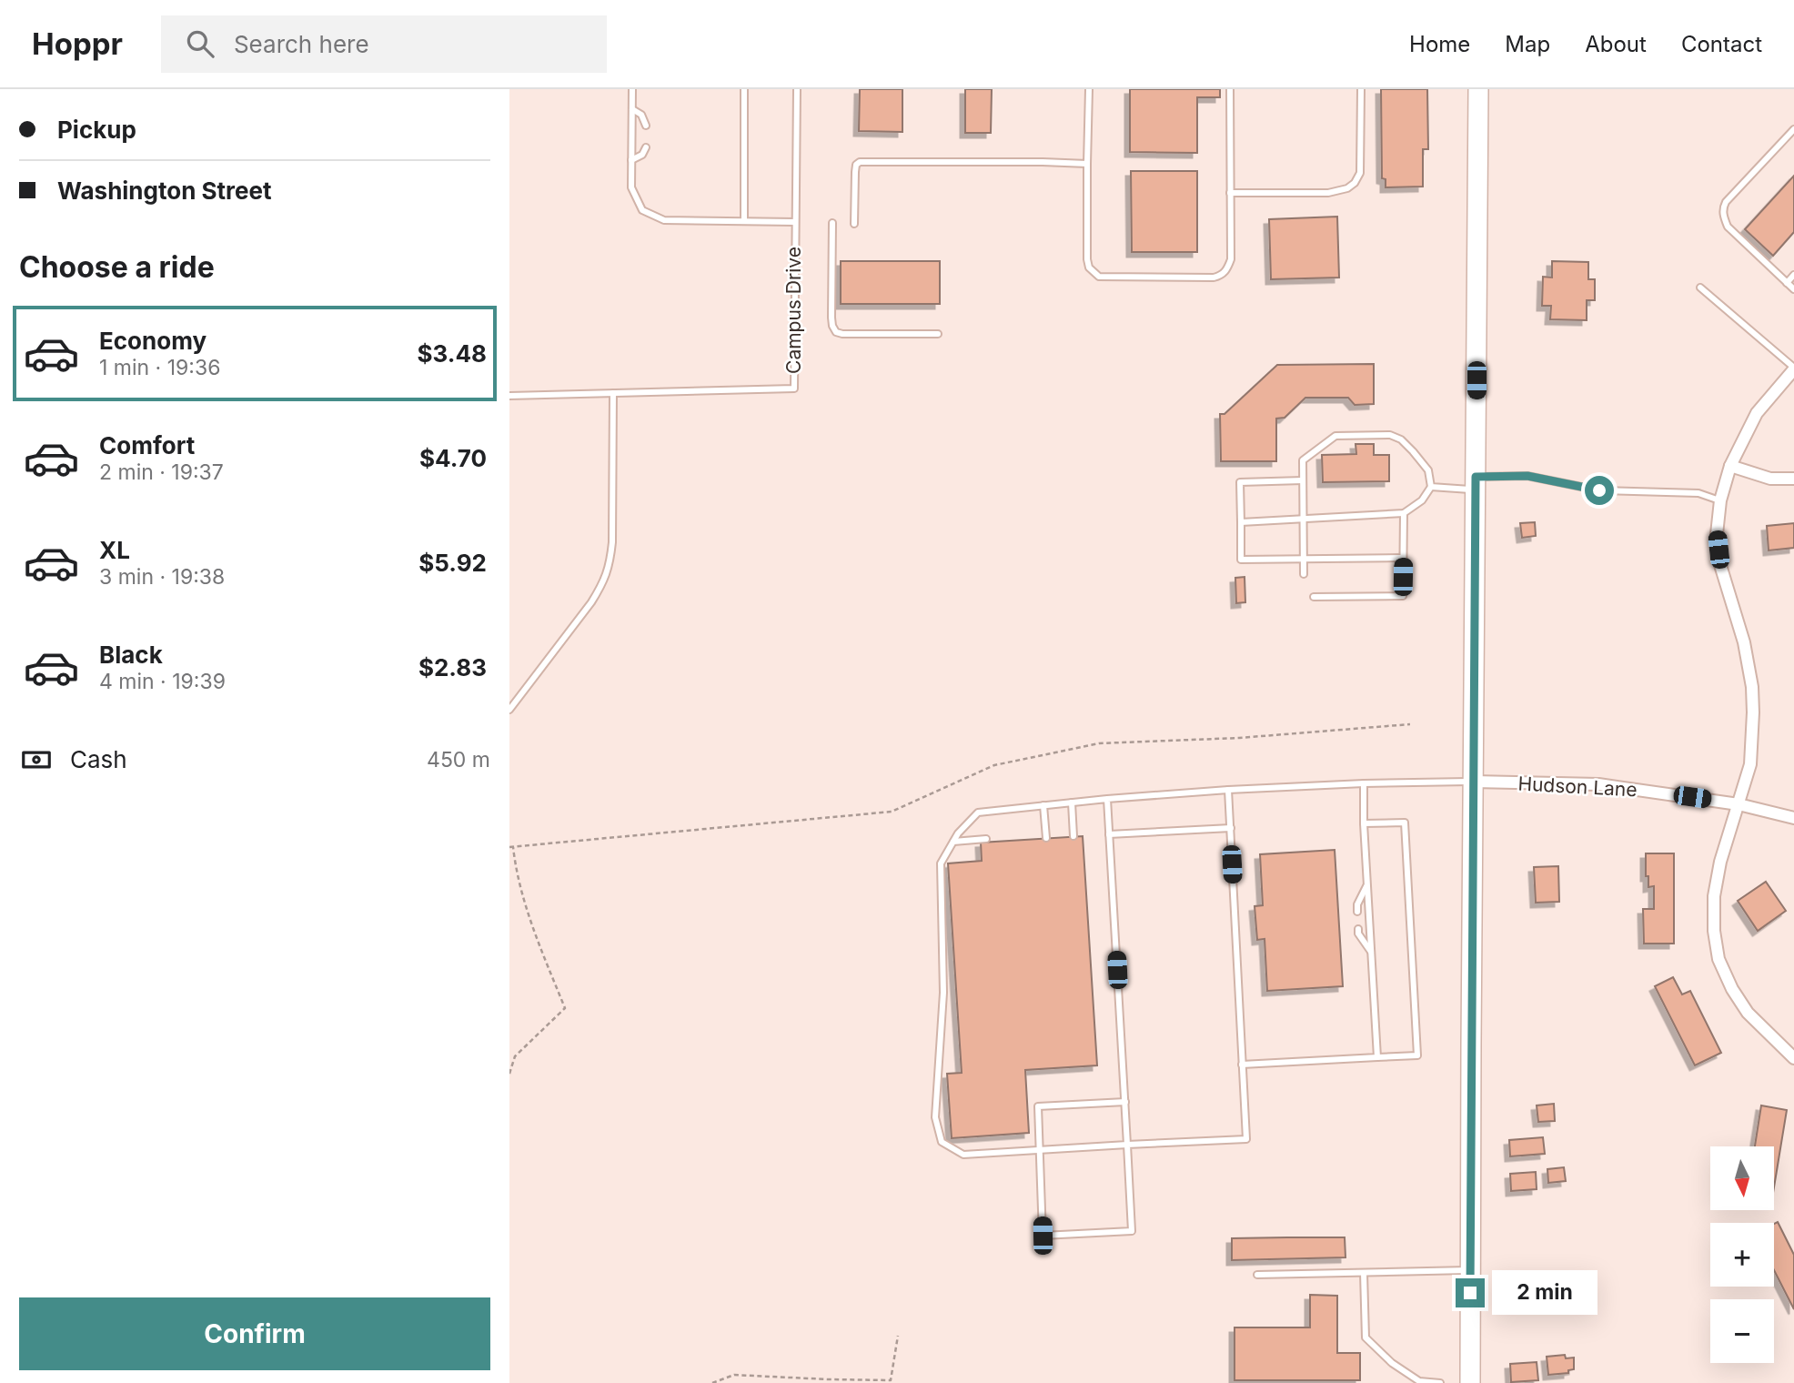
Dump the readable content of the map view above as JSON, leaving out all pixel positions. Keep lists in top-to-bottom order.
{
  "streets": {
    "street": ["Hudson Lane"],
    "lane": ["Campus Drive"]
  },
  "north": "bottom",
  "page": {
    "header": "Hoppr",
    "search": "Search here",
    "nav": [
      "Home",
      "Map",
      "About",
      "Contact"
    ],
    "banner": ["Pickup", "Washington Street"],
    "heading": "Choose a ride",
    "list": [
      {
        "name": "Economy",
        "note": "1 min · 19:36",
        "value": "$3.48"
      },
      {
        "name": "Comfort",
        "note": "2 min · 19:37",
        "value": "$4.70"
      },
      {
        "name": "XL",
        "note": "3 min · 19:38",
        "value": "$5.92"
      },
      {
        "name": "Black",
        "note": "4 min · 19:39",
        "value": "$2.83"
      }
    ],
    "pay": ["Cash", "450 m"],
    "map_buttons": ["+", "−"],
    "bubble": "2 min",
    "buttons": "Confirm"
  }
}
